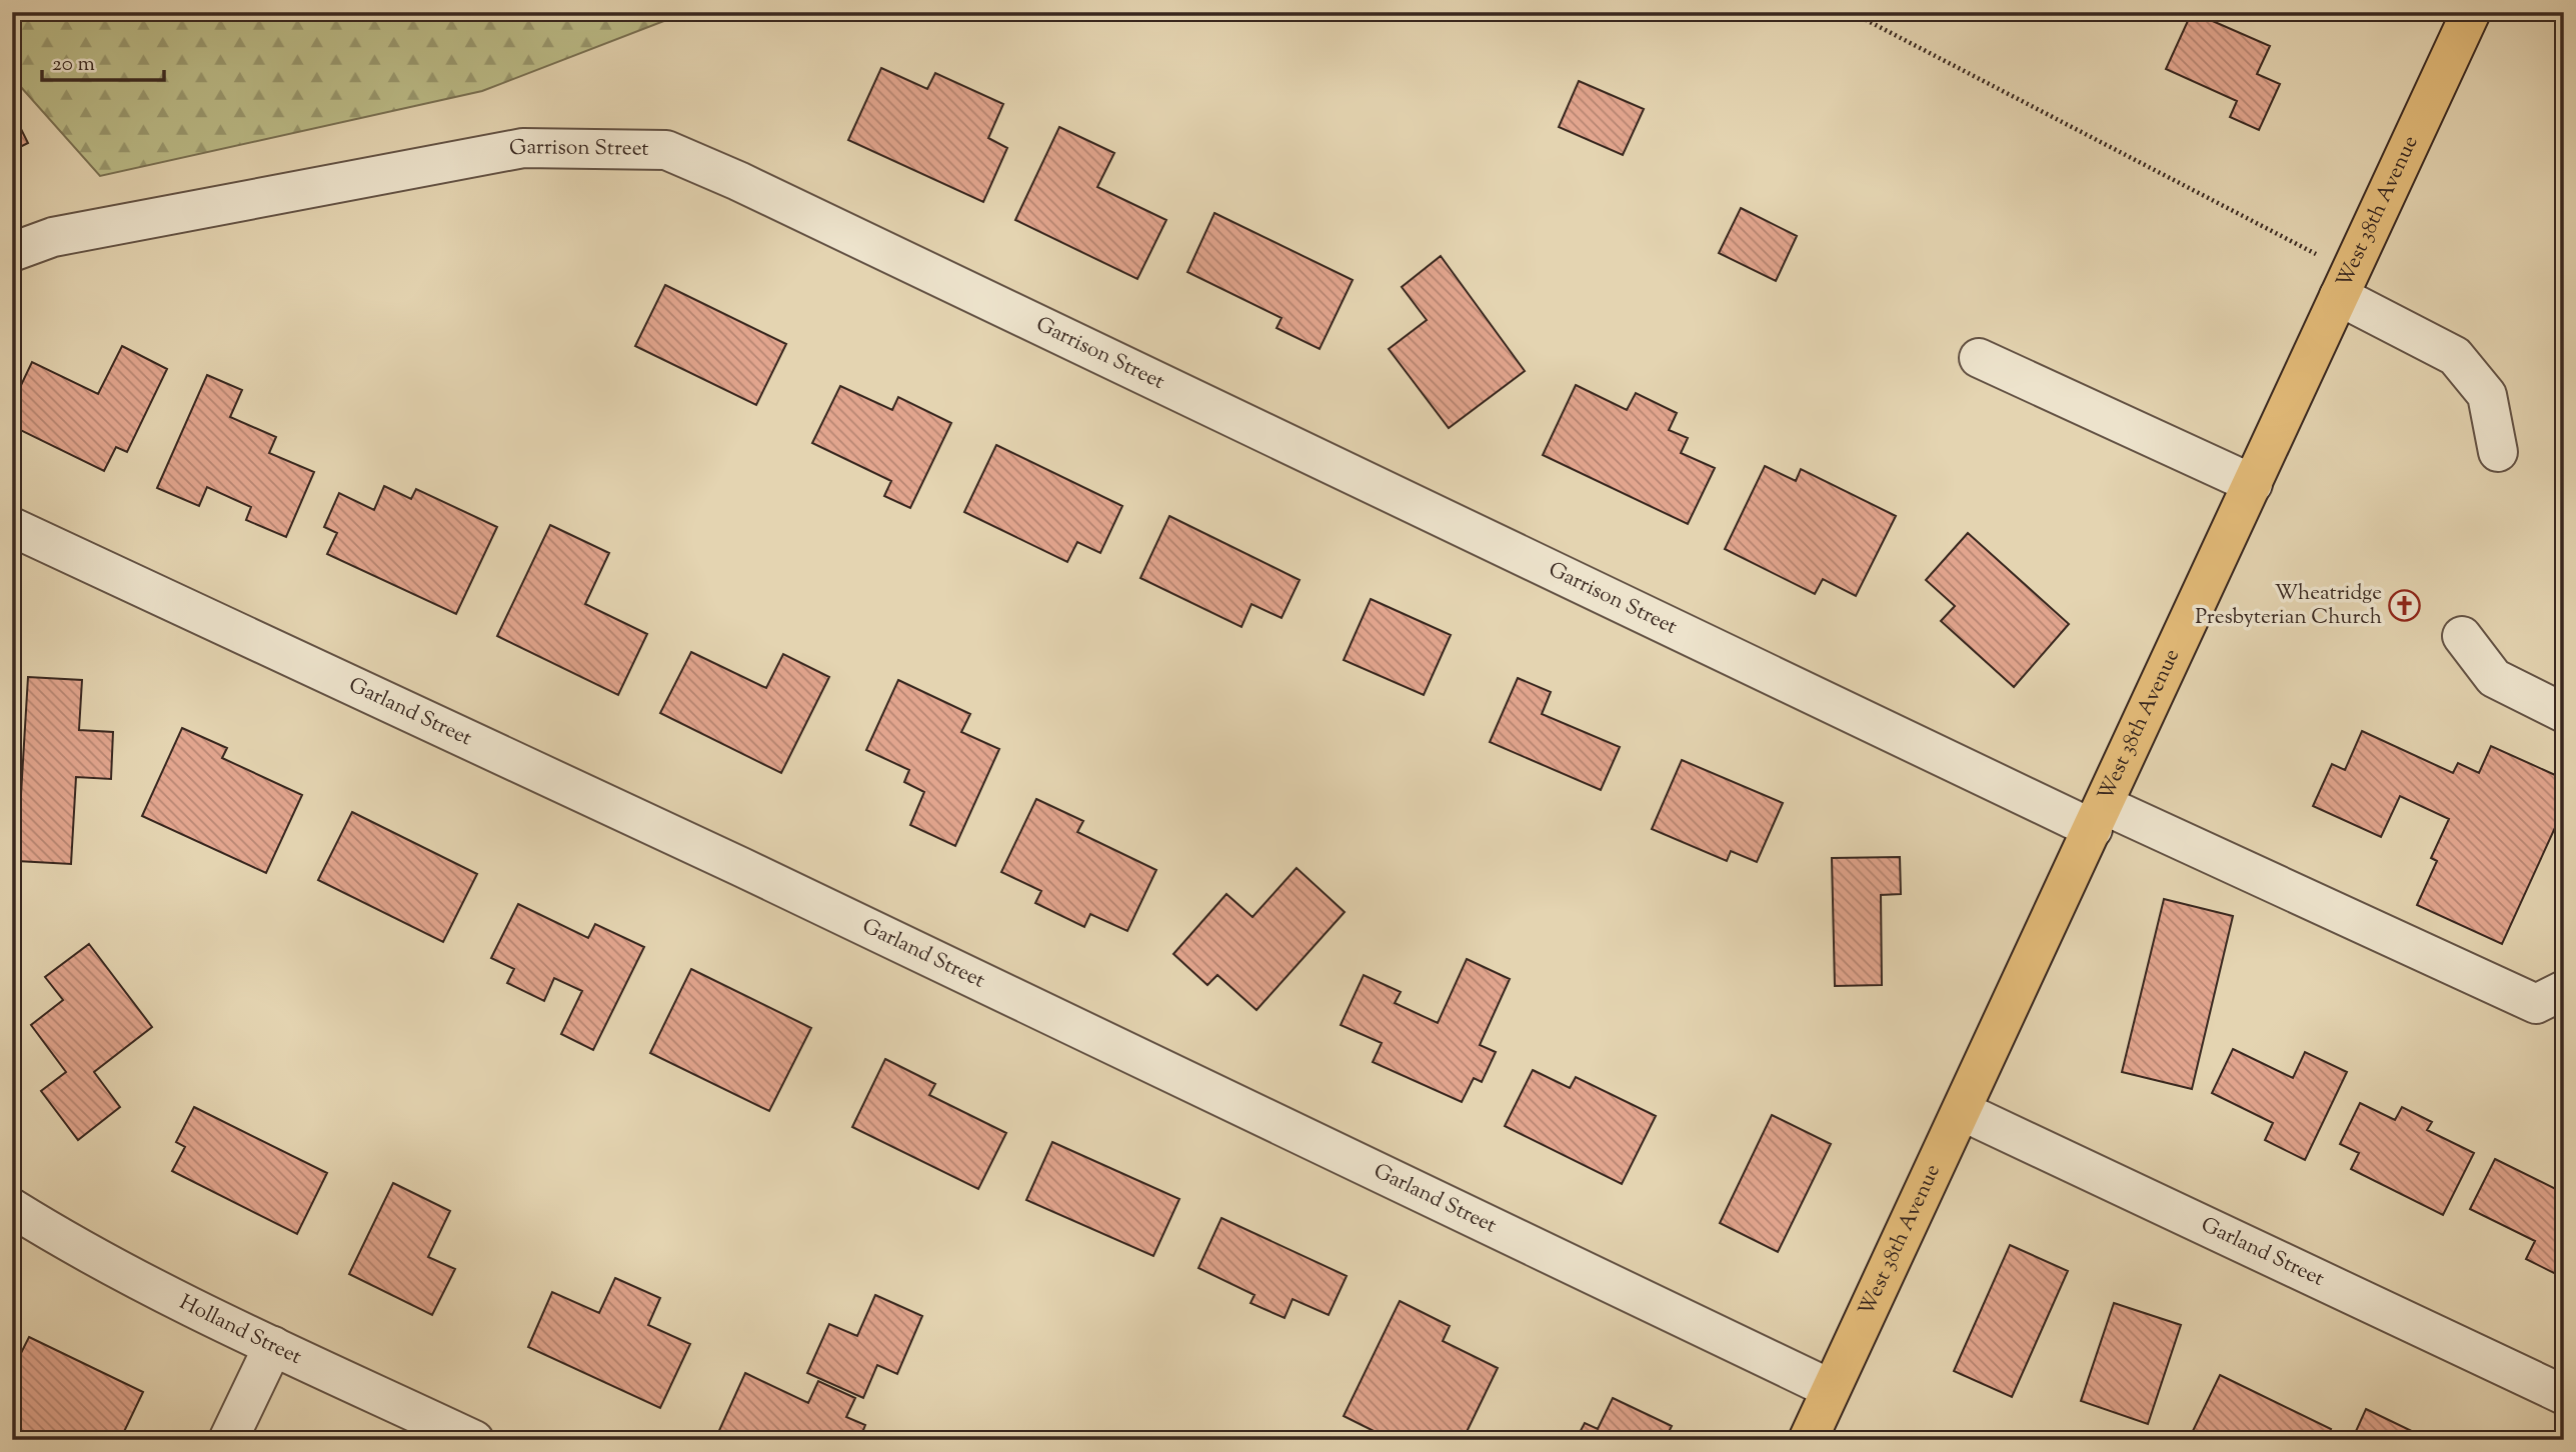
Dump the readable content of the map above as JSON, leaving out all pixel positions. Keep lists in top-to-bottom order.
{
  "streets": {
    "main road": ["West 38th Avenue"],
    "street": ["Garrison Street", "Garland Street", "Holland Street"]
  },
  "crossings": [
    ["Garrison Street", "West 38th Avenue"],
    ["West 38th Avenue", "Garland Street"]
  ],
  "places": {
    "church": ["Wheatridge Presbyterian Church"]
  },
  "scale_bar": "20 m"
}
